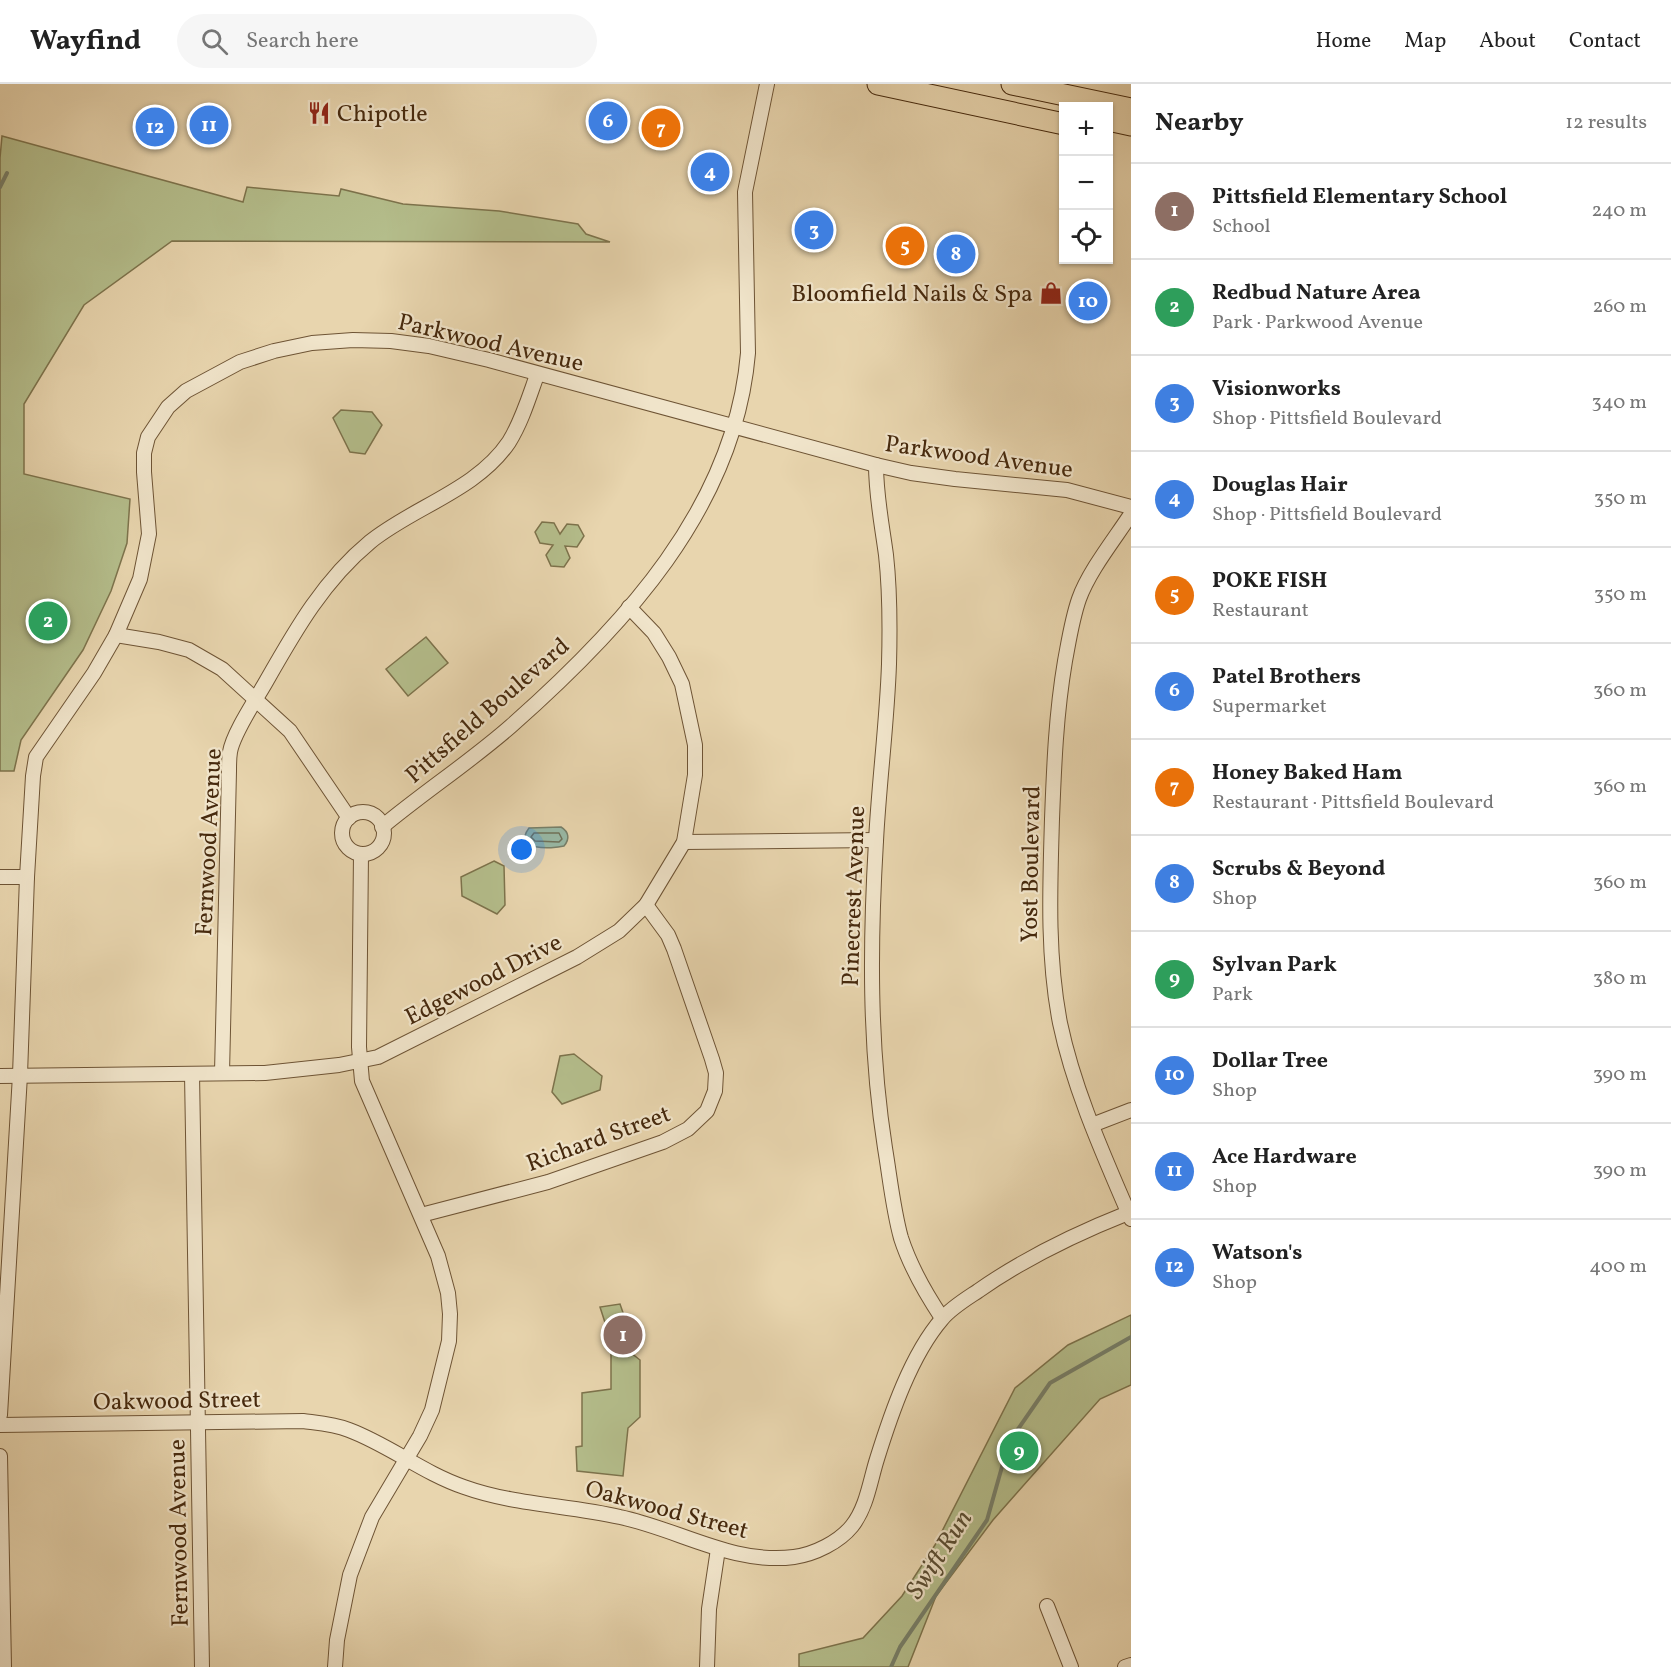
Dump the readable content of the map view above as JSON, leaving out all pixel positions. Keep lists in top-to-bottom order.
{
  "streets": {
    "street": [
      "Parkwood Avenue",
      "Pittsfield Boulevard",
      "Fernwood Avenue",
      "Yost Boulevard",
      "Pinecrest Avenue",
      "Edgewood Drive",
      "Richard Street",
      "Oakwood Street"
    ]
  },
  "crossings": [
    ["Parkwood Avenue", "Pittsfield Boulevard"],
    ["Parkwood Avenue", "Fernwood Avenue"],
    ["Parkwood Avenue", "Pinecrest Avenue"],
    ["Parkwood Avenue", "Edgewood Drive"],
    ["Pittsfield Boulevard", "Edgewood Drive"],
    ["Fernwood Avenue", "Edgewood Drive"],
    ["Fernwood Avenue", "Oakwood Street"],
    ["Yost Boulevard", "Oakwood Street"],
    ["Pinecrest Avenue", "Oakwood Street"],
    ["Edgewood Drive", "Richard Street"]
  ],
  "water": ["Swift Run"],
  "places": {
    "restaurant": ["Chipotle"],
    "shop": ["Bloomfield Nails & Spa"]
  },
  "page": {
    "header": "Wayfind",
    "search": "Search here",
    "nav": [
      "Home",
      "Map",
      "About",
      "Contact"
    ],
    "heading": ["Nearby", "12 results"],
    "pins": [
      "6",
      "11",
      "12",
      "7",
      "4",
      "3",
      "5",
      "8",
      "10",
      "2",
      "1",
      "9"
    ],
    "map_buttons": ["+", "−"],
    "list": [
      {
        "mark": "1",
        "name": "Pittsfield Elementary School",
        "note": "School",
        "value": "240 m"
      },
      {
        "mark": "2",
        "name": "Redbud Nature Area",
        "note": "Park · Parkwood Avenue",
        "value": "260 m"
      },
      {
        "mark": "3",
        "name": "Visionworks",
        "note": "Shop · Pittsfield Boulevard",
        "value": "340 m"
      },
      {
        "mark": "4",
        "name": "Douglas Hair",
        "note": "Shop · Pittsfield Boulevard",
        "value": "350 m"
      },
      {
        "mark": "5",
        "name": "POKE FISH",
        "note": "Restaurant",
        "value": "350 m"
      },
      {
        "mark": "6",
        "name": "Patel Brothers",
        "note": "Supermarket",
        "value": "360 m"
      },
      {
        "mark": "7",
        "name": "Honey Baked Ham",
        "note": "Restaurant · Pittsfield Boulevard",
        "value": "360 m"
      },
      {
        "mark": "8",
        "name": "Scrubs & Beyond",
        "note": "Shop",
        "value": "360 m"
      },
      {
        "mark": "9",
        "name": "Sylvan Park",
        "note": "Park",
        "value": "380 m"
      },
      {
        "mark": "10",
        "name": "Dollar Tree",
        "note": "Shop",
        "value": "390 m"
      },
      {
        "mark": "11",
        "name": "Ace Hardware",
        "note": "Shop",
        "value": "390 m"
      },
      {
        "mark": "12",
        "name": "Watson's",
        "note": "Shop",
        "value": "400 m"
      }
    ]
  }
}
